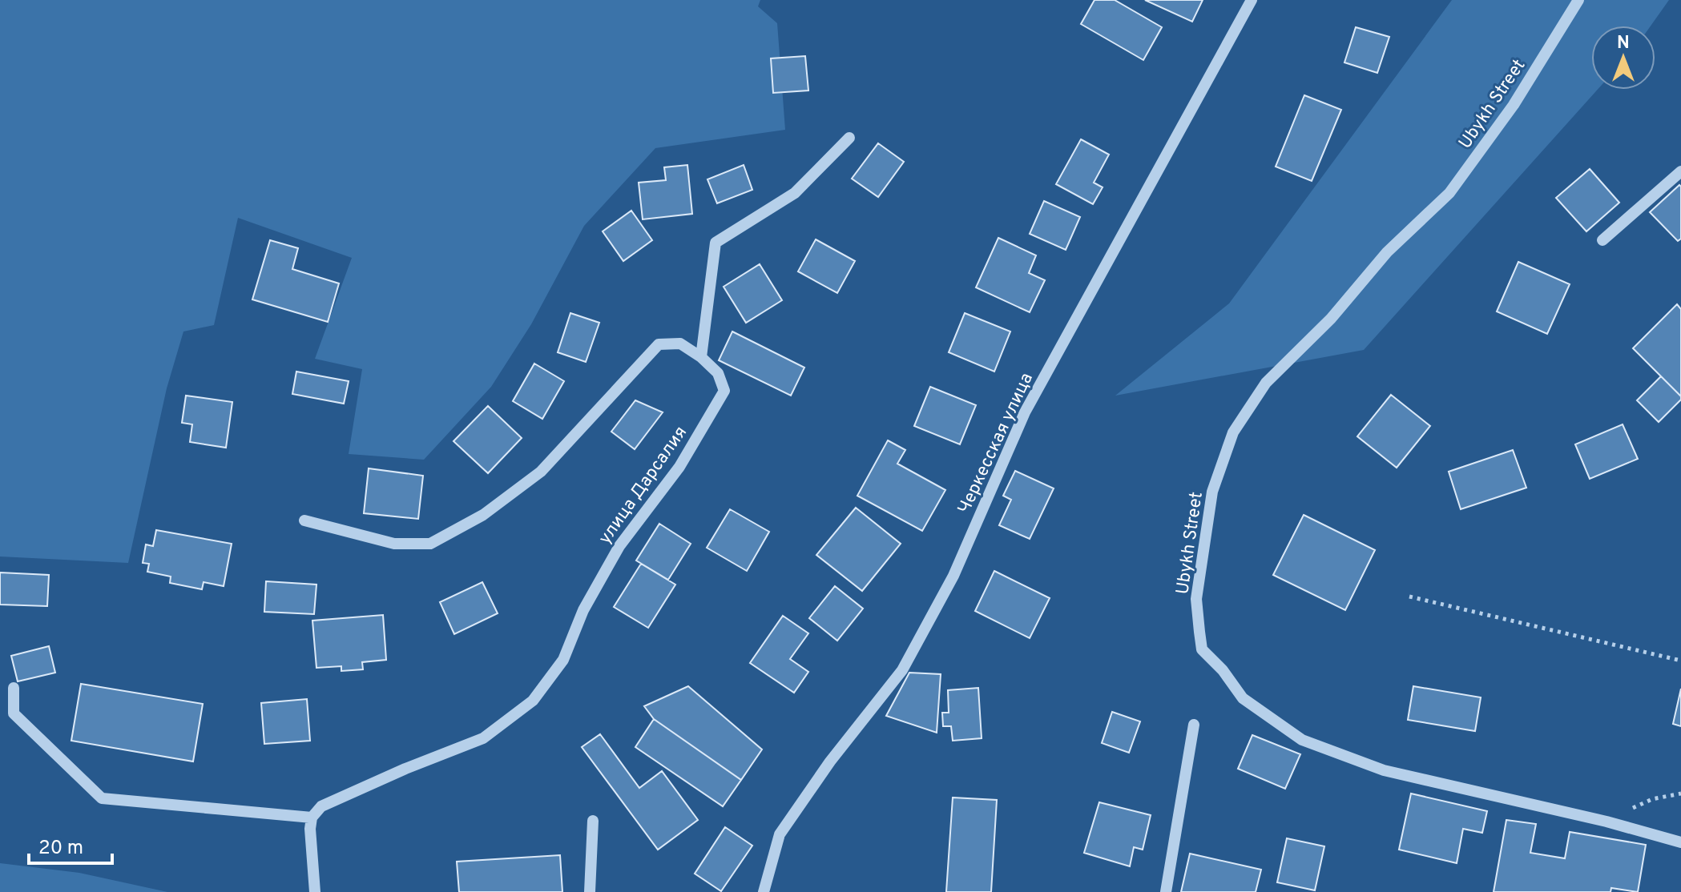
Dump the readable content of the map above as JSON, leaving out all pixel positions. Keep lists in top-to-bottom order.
{
  "streets": {
    "street": ["Ubykh Street", "Черкесская улица", "улица Дарсалия"]
  },
  "scale_bar": "20 m",
  "north": "top"
}
